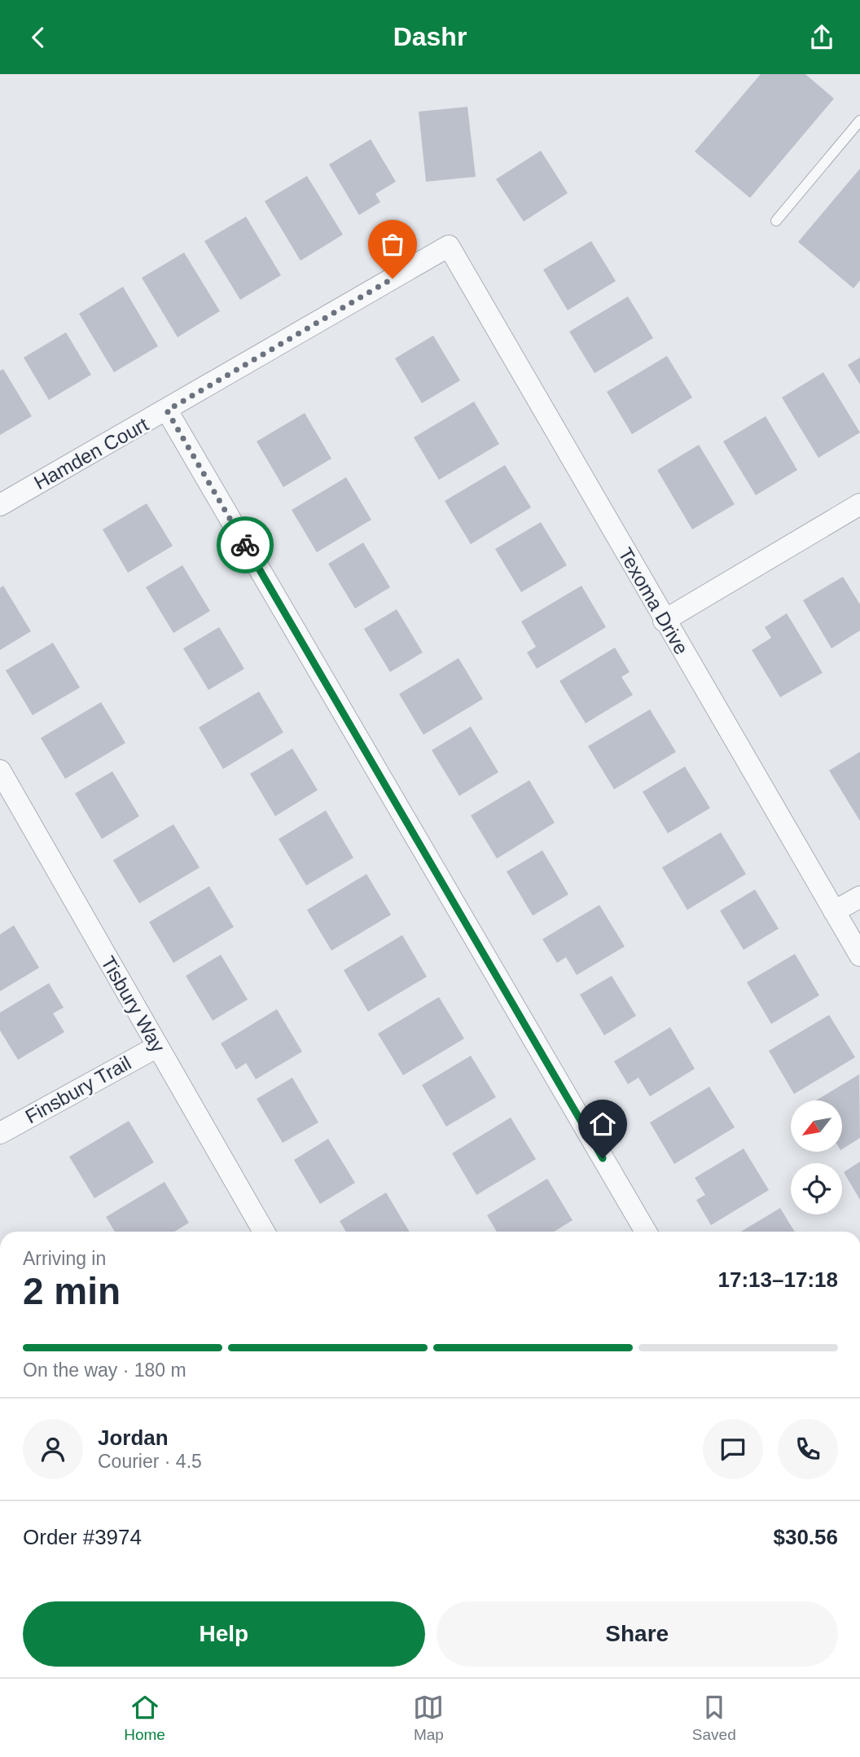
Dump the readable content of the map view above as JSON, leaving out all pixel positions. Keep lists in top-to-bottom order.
{
  "streets": {
    "street": [
      "Hamden Court",
      "Texoma Drive",
      "Tisbury Way",
      "Finsbury Trail"
    ]
  },
  "crossings": [
    ["Hamden Court", "Texoma Drive"],
    ["Tisbury Way", "Finsbury Trail"]
  ],
  "north": "bottom left",
  "page": {
    "header": "Dashr",
    "heading": ["2 min", "Arriving in", "17:13–17:18"],
    "panel": [
      "Jordan",
      "Courier · 4.5",
      "Order #3974",
      "$30.56"
    ],
    "bar": "On the way · 180 m",
    "buttons": ["Help", "Share"],
    "tabs": ["Home", "Map", "Saved"]
  }
}
